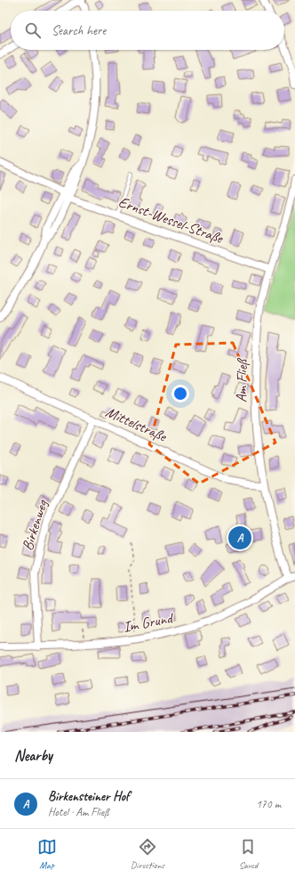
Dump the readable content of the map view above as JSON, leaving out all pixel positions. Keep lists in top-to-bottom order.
{
  "streets": {
    "street": [
      "Ernst-Wessel-Straße",
      "Am Fließ",
      "Mittelstraße",
      "Birkenweg",
      "Im Grund"
    ]
  },
  "crossings": [
    ["Ernst-Wessel-Straße", "Am Fließ"],
    ["Am Fließ", "Mittelstraße"],
    ["Am Fließ", "Im Grund"],
    ["Mittelstraße", "Birkenweg"],
    ["Birkenweg", "Im Grund"]
  ],
  "page": {
    "search": "Search here",
    "pins": "A",
    "heading": "Nearby",
    "list": [
      {
        "mark": "A",
        "name": "Birkensteiner Hof",
        "note": "Hotel · Am Fließ",
        "value": "170 m"
      }
    ],
    "nav": ["Map", "Directions", "Saved"]
  }
}
